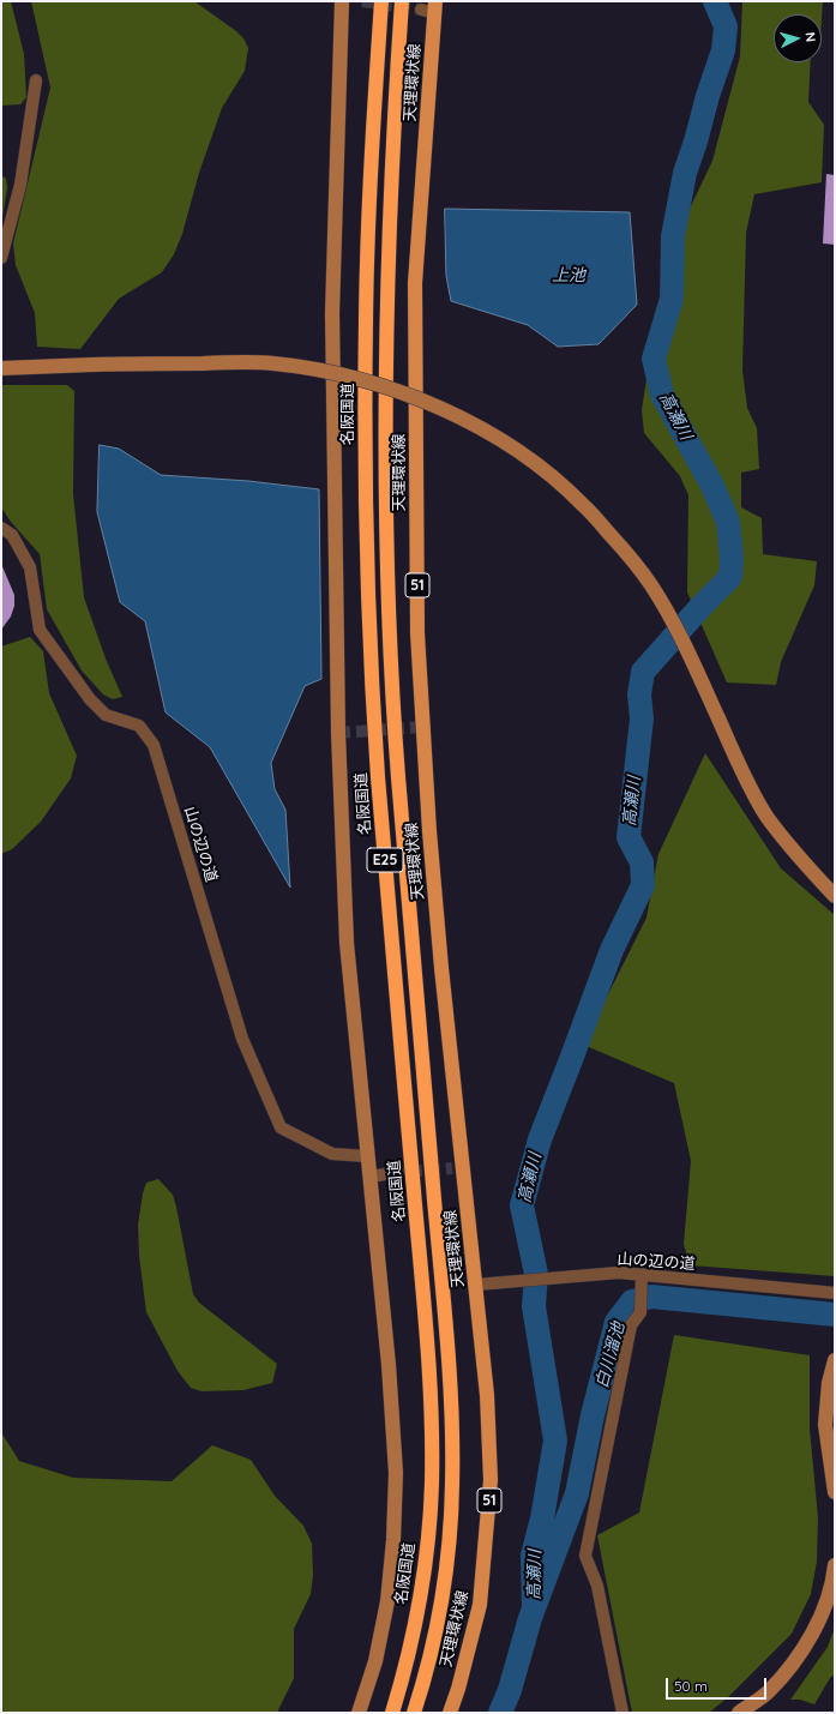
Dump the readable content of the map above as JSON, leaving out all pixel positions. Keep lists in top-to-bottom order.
{
  "streets": {
    "highway": ["名阪国道", "E25"],
    "main road": ["天理環状線", "51"],
    "street": ["山の辺の道"]
  },
  "crossings": [
    ["天理環状線", "山の辺の道"]
  ],
  "water": ["上池", "高瀬川", "白川溜池"],
  "scale_bar": "50 m",
  "north": "right"
}
